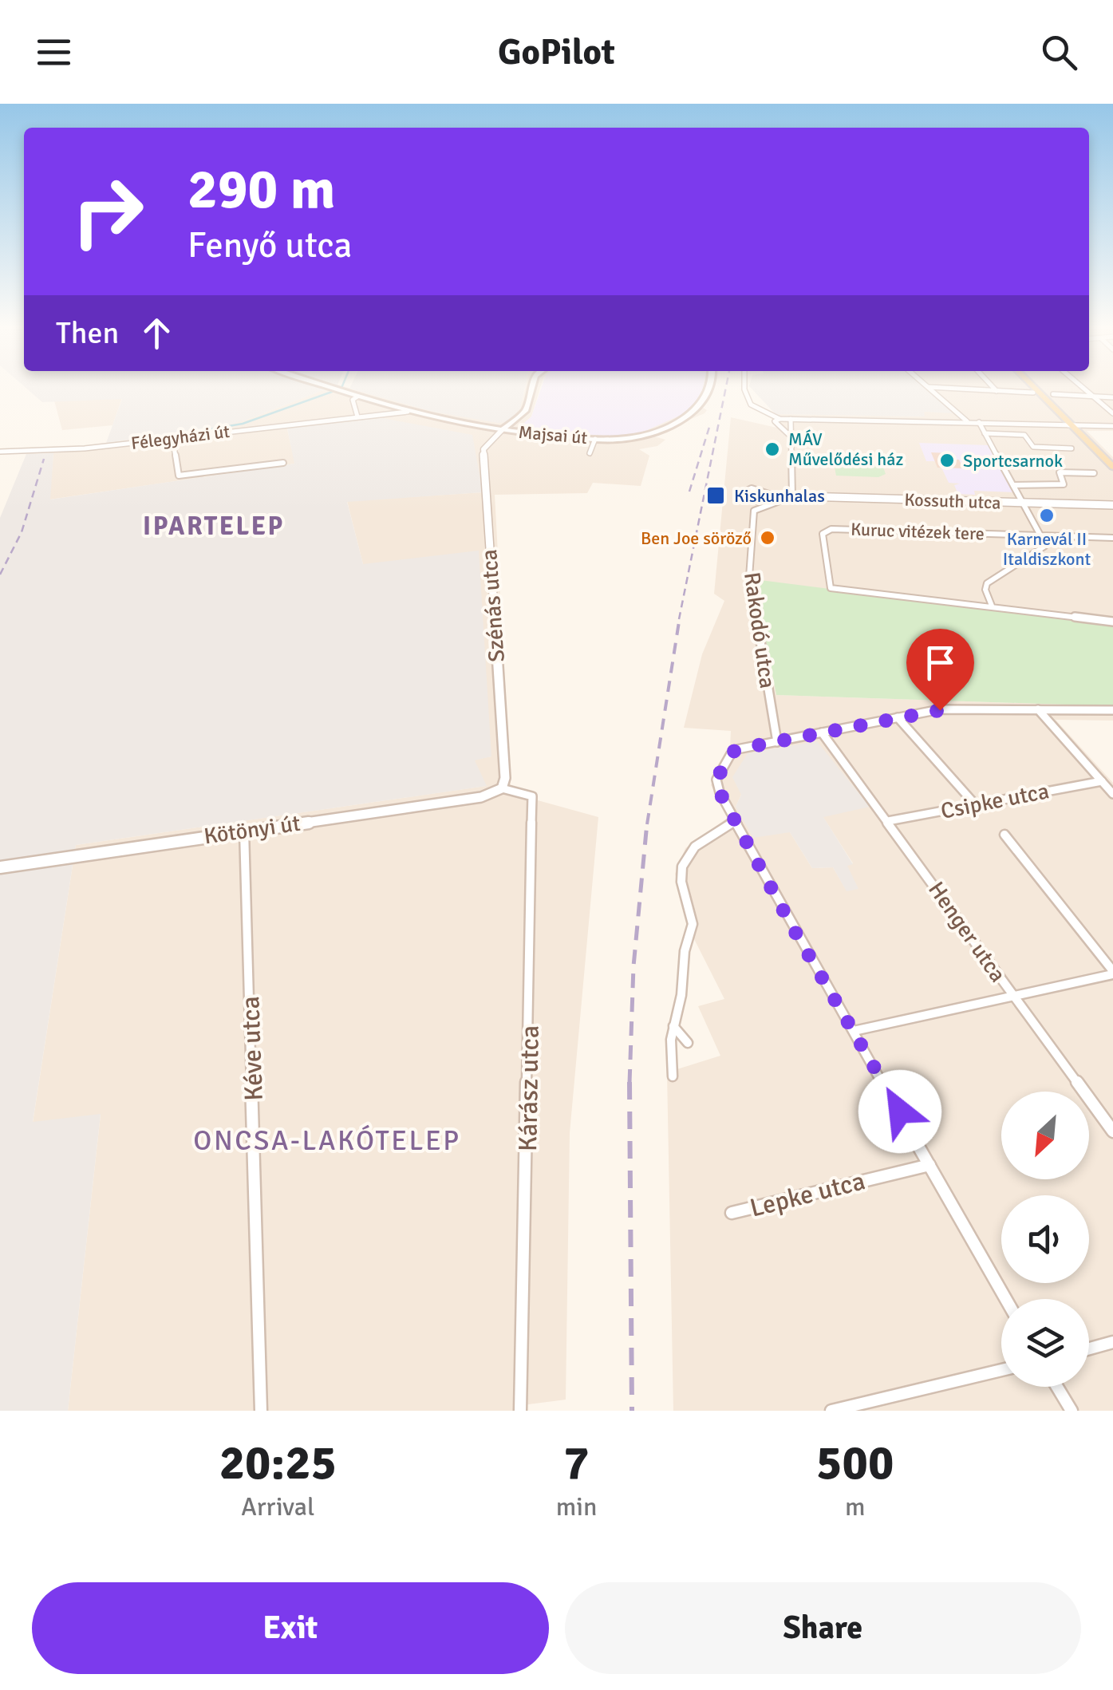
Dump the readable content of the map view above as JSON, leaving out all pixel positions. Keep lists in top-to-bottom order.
{
  "streets": {
    "main road": ["Majsai út"],
    "street": [
      "Félegyházi út",
      "Kossuth utca",
      "Kuruc vitézek tere",
      "Szénás utca",
      "Rakodó utca",
      "Csipke utca",
      "Kötönyi út",
      "Henger utca",
      "Kéve utca",
      "Kárász utca",
      "Lepke utca"
    ]
  },
  "crossings": [
    ["Majsai út", "Félegyházi út"],
    ["Majsai út", "Szénás utca"],
    ["Kossuth utca", "Rakodó utca"],
    ["Szénás utca", "Kötönyi út"],
    ["Szénás utca", "Kárász utca"],
    ["Csipke utca", "Henger utca"],
    ["Kötönyi út", "Kéve utca"],
    ["Kötönyi út", "Kárász utca"]
  ],
  "districts": ["IPARTELEP", "ONCSA-LAKÓTELEP"],
  "places": {
    "other": [
      "MÁV Művelődési ház",
      "Sportcsarnok",
      "Karnevál II Italdiszkont",
      "Ben Joe söröző"
    ],
    "transit": ["Kiskunhalas"]
  },
  "north": "bottom left",
  "page": {
    "header": "GoPilot",
    "turn": ["290 m", "Fenyő utca"],
    "then": "Then",
    "eta": [
      "20:25",
      "Arrival",
      "7",
      "min",
      "500",
      "m"
    ],
    "buttons": ["Exit", "Share"]
  }
}
